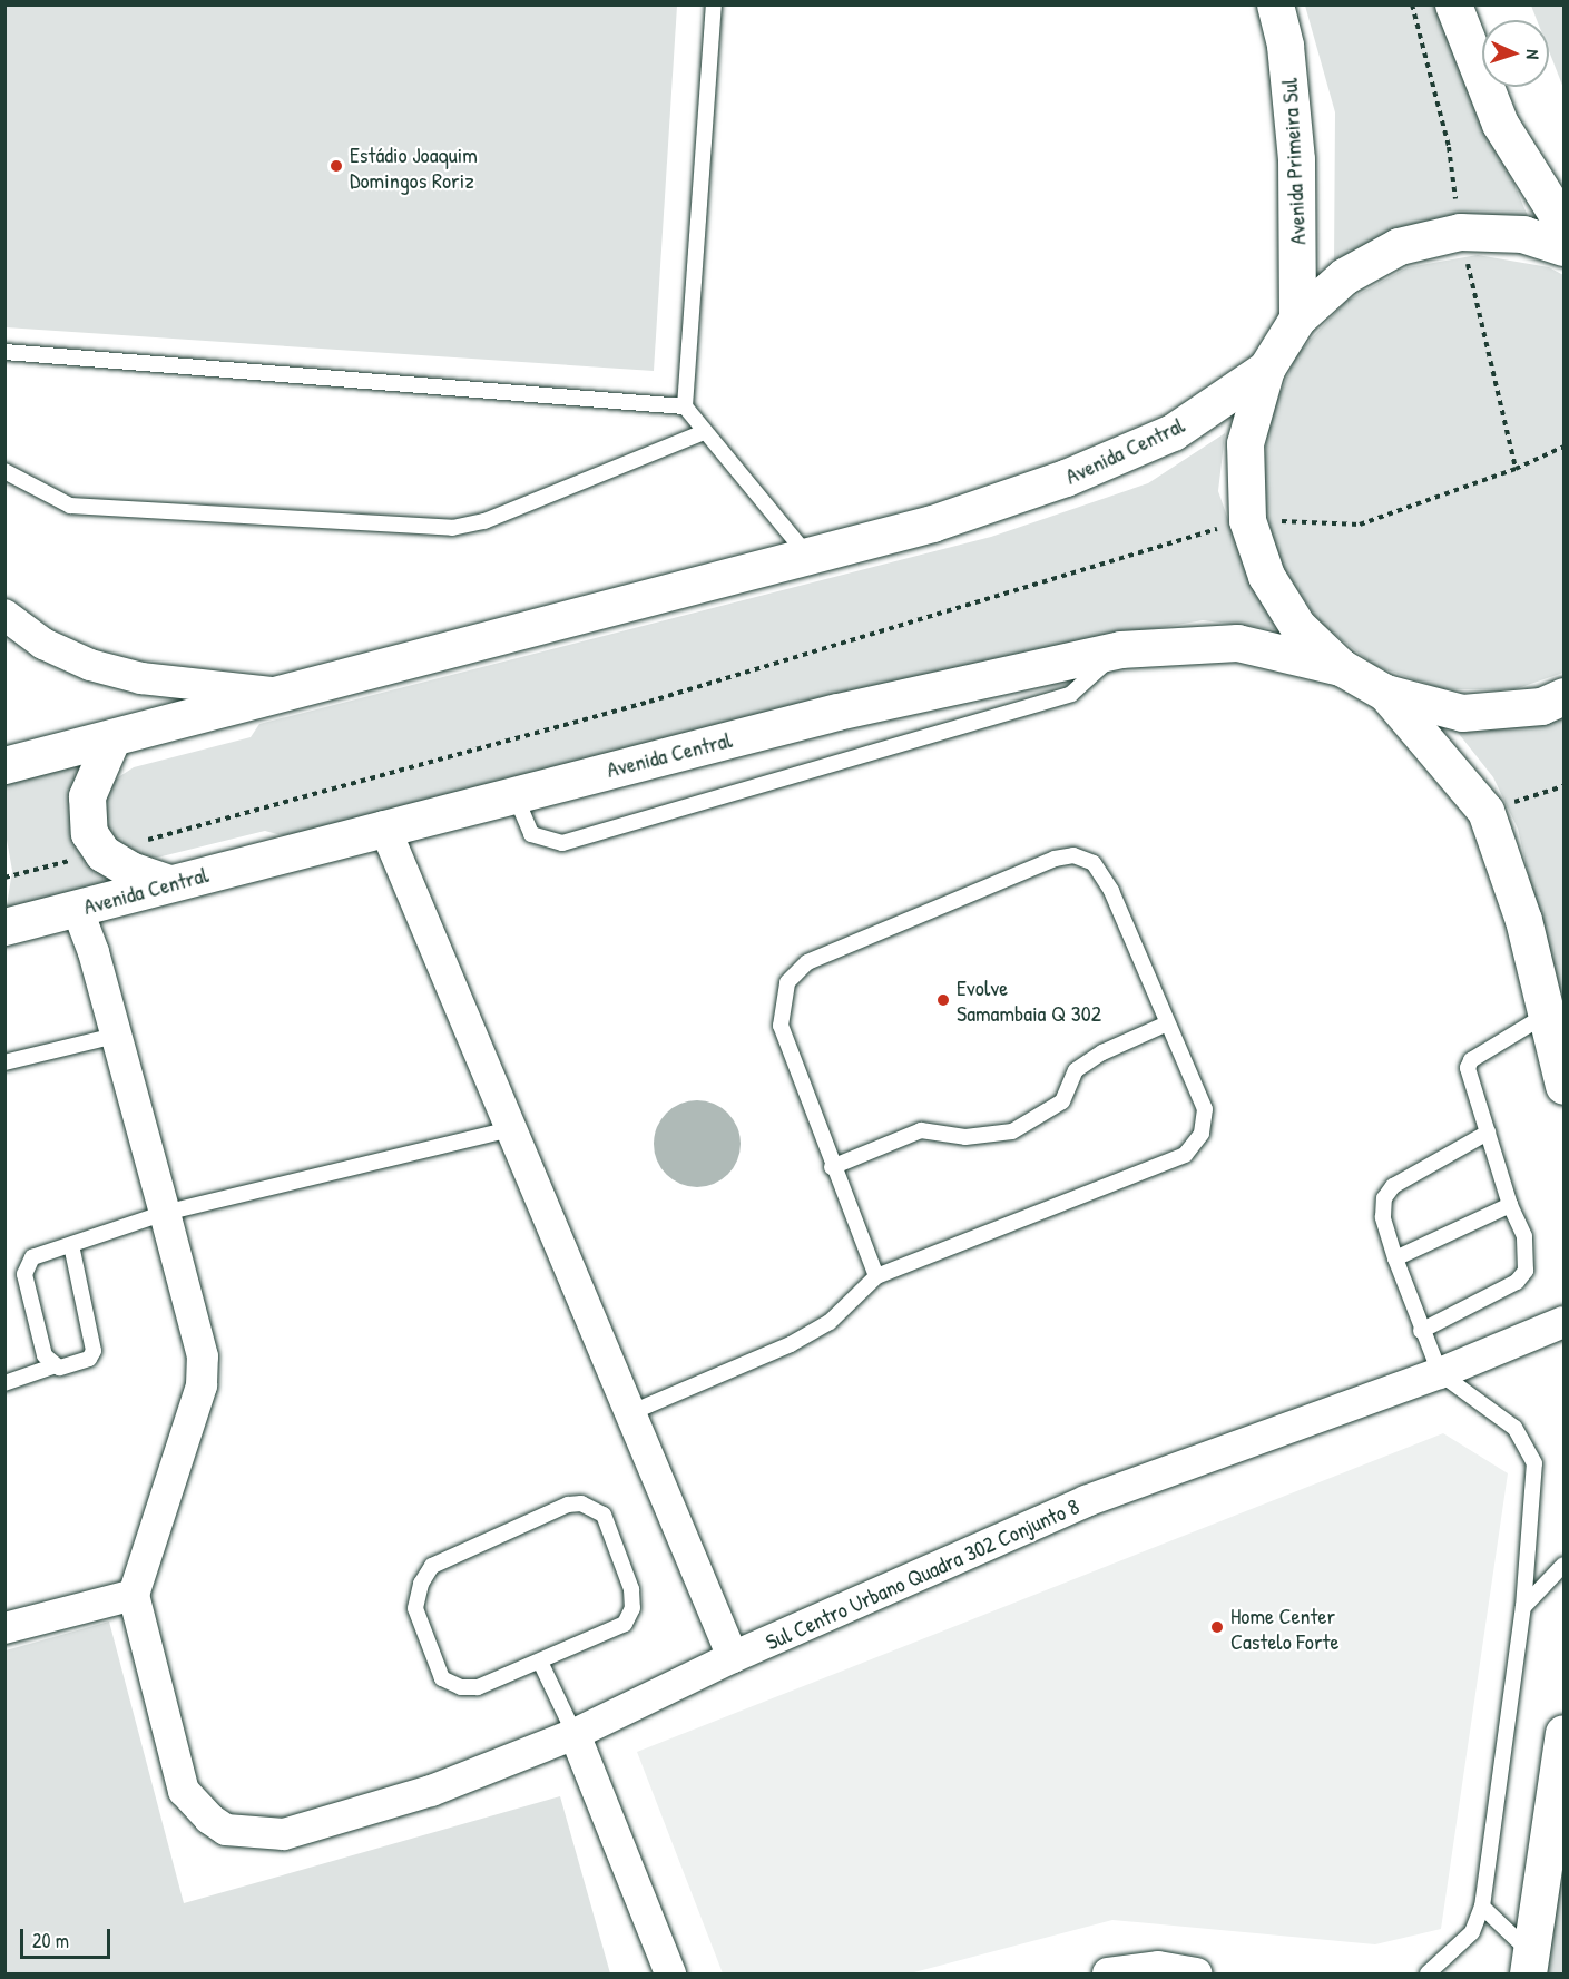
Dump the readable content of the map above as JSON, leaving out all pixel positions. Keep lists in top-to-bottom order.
{
  "streets": {
    "main road": ["Avenida Primeira Sul", "Avenida Central"],
    "street": ["Sul Centro Urbano Quadra 302 Conjunto 8"]
  },
  "places": ["Estádio Joaquim Domingos Roriz", "Evolve Samambaia Q 302", "Home Center Castelo Forte"],
  "scale_bar": "20 m",
  "north": "right"
}
